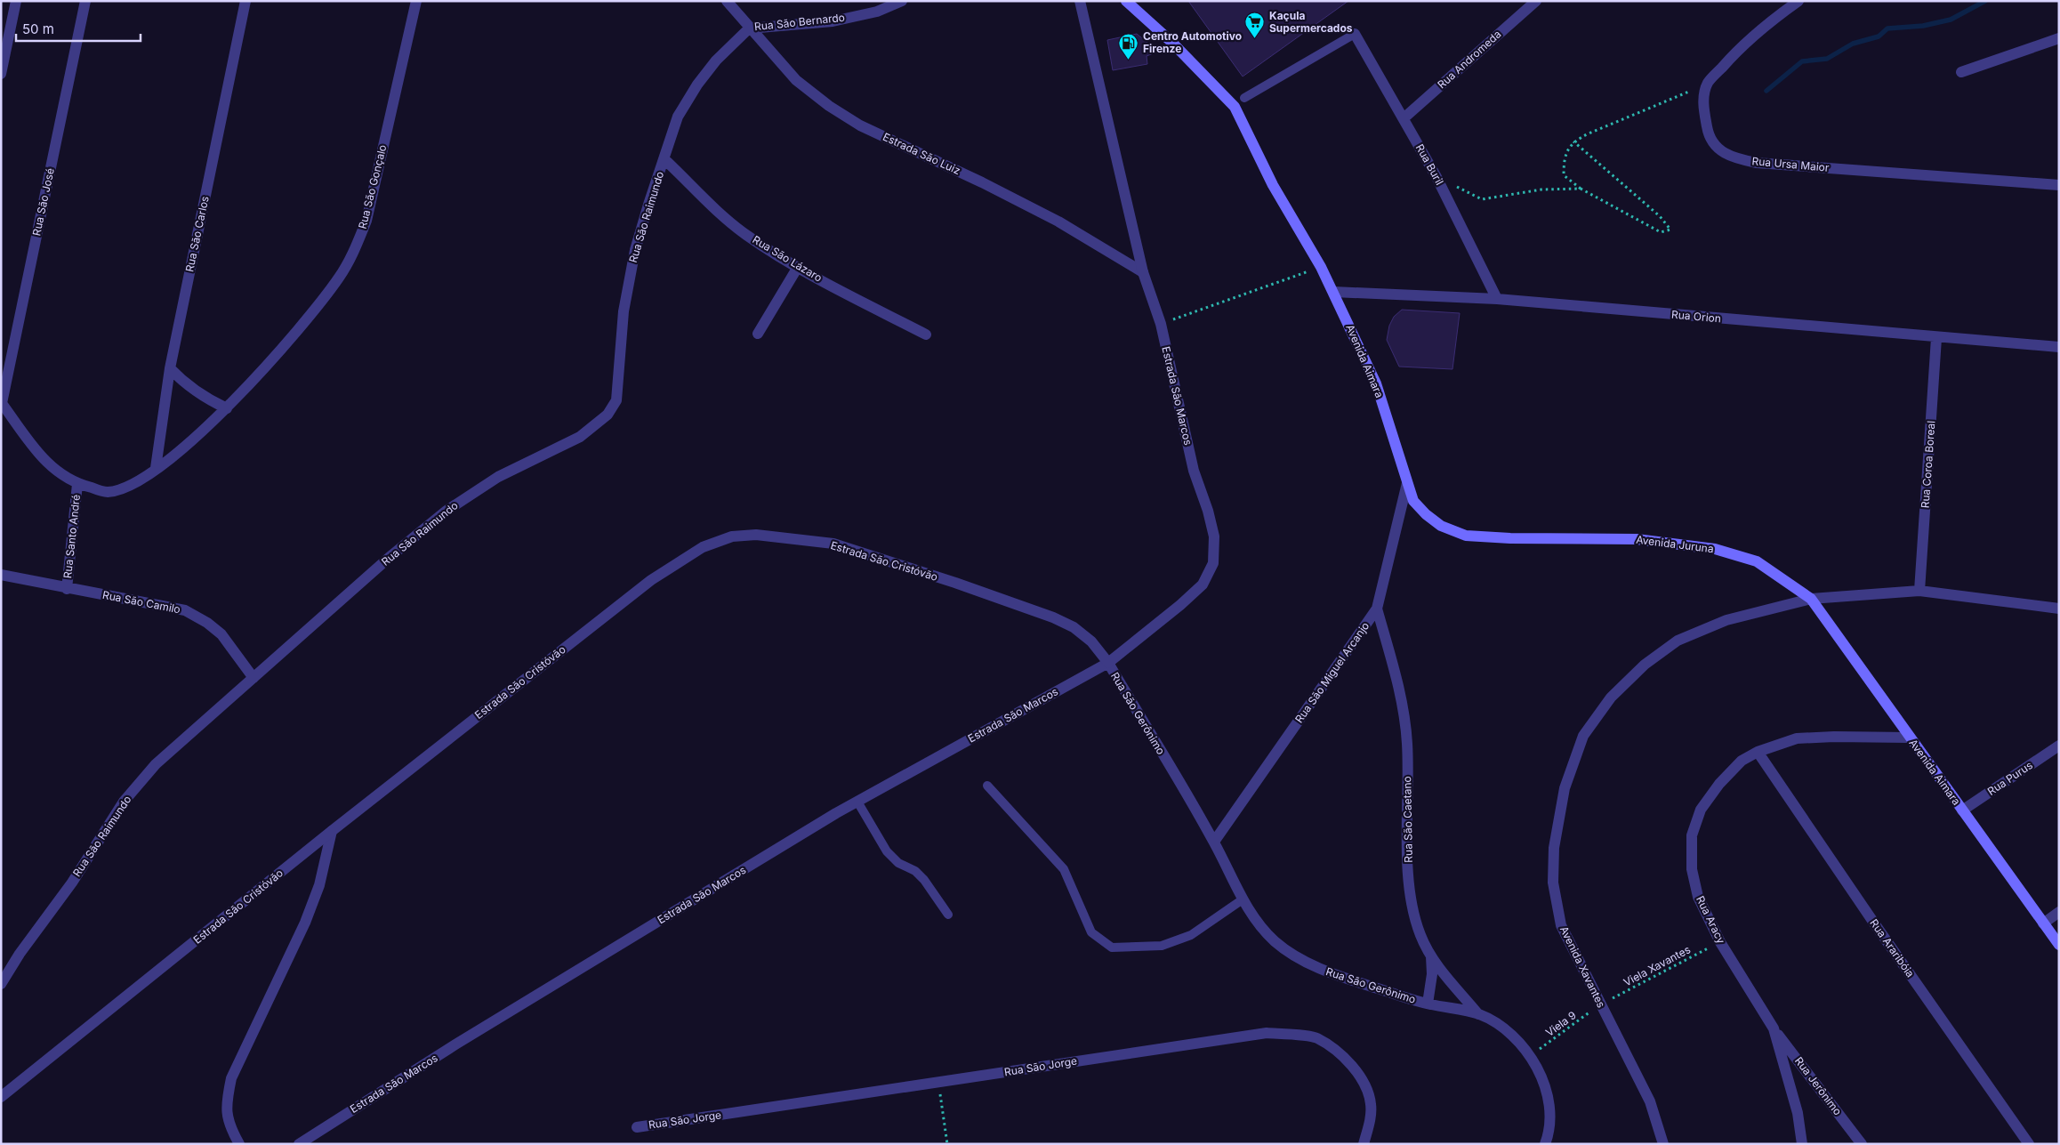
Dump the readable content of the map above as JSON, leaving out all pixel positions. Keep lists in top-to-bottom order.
{
  "streets": {
    "main road": ["Avenida Aimara", "Avenida Juruna"],
    "street": [
      "Rua São Bernardo",
      "Rua Andromeda",
      "Estrada São Luiz",
      "Rua Buril",
      "Rua Ursa Maior",
      "Rua São Gonçalo",
      "Rua São José",
      "Rua São Raimundo",
      "Rua São Carlos",
      "Rua São Lázaro",
      "Rua Orion",
      "Estrada São Marcos",
      "Rua Coroa Boreal",
      "Rua Santo André",
      "Estrada São Cristóvão",
      "Rua São Camilo",
      "Rua São Miguel Arcanjo",
      "Rua São Gerônimo",
      "Rua Purus",
      "Rua São Caetano",
      "Rua Aracy",
      "Rua Araribóia",
      "Avenida Xavantes",
      "Rua São Jorge",
      "Rua Jerônimo"
    ],
    "path": ["Viela Xavantes", "Viela 9"]
  },
  "crossings": [
    ["Rua São Bernardo", "Estrada São Luiz"],
    ["Rua São Bernardo", "Rua São Raimundo"],
    ["Rua Andromeda", "Rua Buril"],
    ["Estrada São Luiz", "Rua São Raimundo"],
    ["Estrada São Luiz", "Estrada São Marcos"],
    ["Rua Buril", "Rua Orion"],
    ["Rua São Gonçalo", "Rua São José"],
    ["Rua São Gonçalo", "Rua São Carlos"],
    ["Rua São Gonçalo", "Rua Santo André"],
    ["Rua São Raimundo", "Rua São Lázaro"],
    ["Rua São Raimundo", "Rua São Camilo"],
    ["Rua Orion", "Avenida Aimara"],
    ["Rua Orion", "Rua Coroa Boreal"],
    ["Avenida Aimara", "Avenida Juruna"],
    ["Avenida Aimara", "Rua São Miguel Arcanjo"],
    ["Avenida Aimara", "Rua Purus"],
    ["Avenida Aimara", "Rua Aracy"],
    ["Avenida Aimara", "Avenida Xavantes"],
    ["Estrada São Marcos", "Estrada São Cristóvão"],
    ["Estrada São Marcos", "Rua São Gerônimo"],
    ["Rua Santo André", "Rua São Camilo"],
    ["Avenida Juruna", "Rua São Miguel Arcanjo"],
    ["Avenida Juruna", "Avenida Xavantes"],
    ["Estrada São Cristóvão", "Rua São Gerônimo"],
    ["Rua São Miguel Arcanjo", "Rua São Gerônimo"],
    ["Rua São Miguel Arcanjo", "Rua São Caetano"],
    ["Rua São Gerônimo", "Rua São Caetano"],
    ["Rua São Gerônimo", "Viela 9"],
    ["Rua Aracy", "Rua Araribóia"],
    ["Rua Aracy", "Viela Xavantes"],
    ["Rua Aracy", "Rua Jerônimo"],
    ["Viela Xavantes", "Avenida Xavantes"],
    ["Viela Xavantes", "Viela 9"],
    ["Avenida Xavantes", "Viela 9"]
  ],
  "places": {
    "supermarket": ["Kaçula Supermercados"],
    "fuel station": ["Centro Automotivo Firenze"]
  },
  "scale_bar": "50 m"
}
